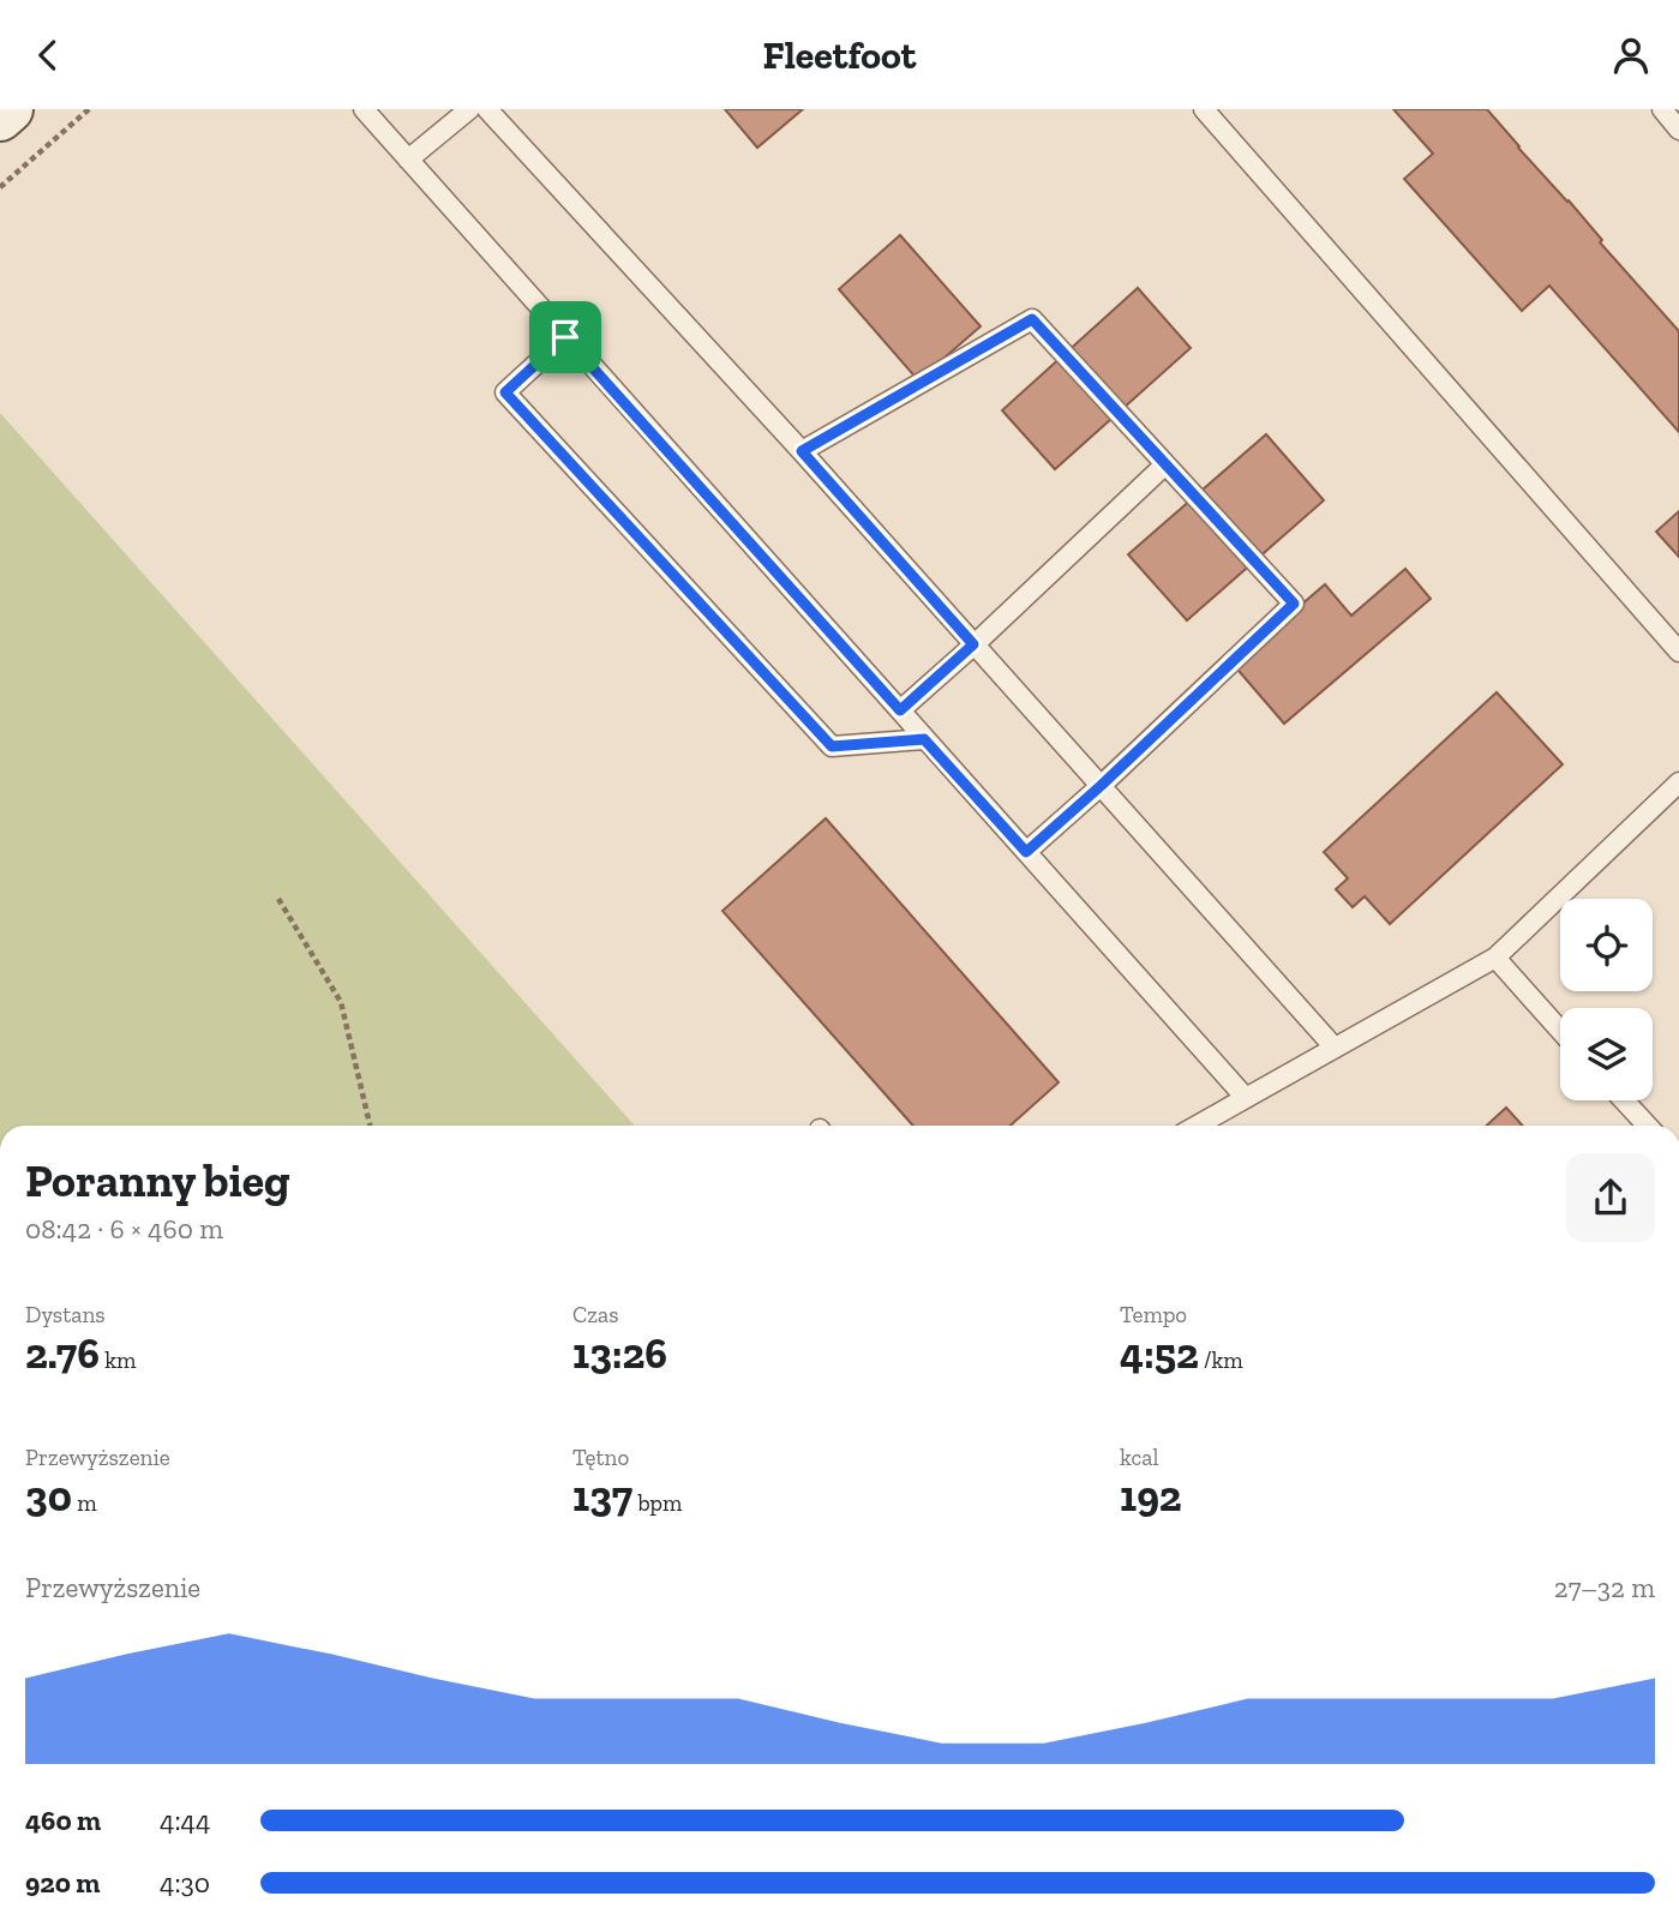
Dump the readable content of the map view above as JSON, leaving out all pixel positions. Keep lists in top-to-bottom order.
{
  "page": {
    "header": "Fleetfoot",
    "heading": ["Poranny bieg", "08:42 · 6 × 460 m"],
    "stats": [
      ["Dystans", "2.76 km"],
      ["Czas", "13:26"],
      ["Tempo", "4:52 /km"],
      ["Przewyższenie", "30 m"],
      ["Tętno", "137 bpm"],
      ["kcal", "192"]
    ],
    "chart": ["Przewyższenie", "27–32 m"],
    "list": [
      {
        "name": "460 m",
        "note": "4:44"
      },
      {
        "name": "920 m",
        "note": "4:30"
      }
    ]
  }
}
